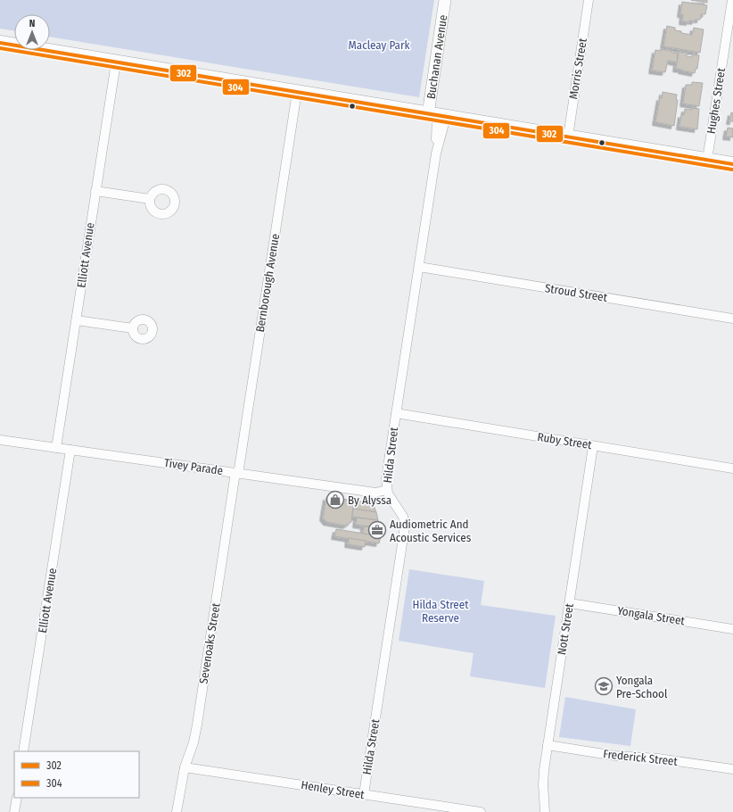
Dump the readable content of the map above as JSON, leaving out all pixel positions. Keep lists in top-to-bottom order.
{
  "streets": {
    "street": [
      "Buchanan Avenue",
      "Morris Street",
      "Hughes Street",
      "Elliott Avenue",
      "Bernborough Avenue",
      "Stroud Street",
      "Ruby Street",
      "Hilda Street",
      "Tivey Parade",
      "Yongala Street",
      "Nott Street",
      "Sevenoaks Street",
      "Frederick Street",
      "Henley Street"
    ]
  },
  "crossings": [
    ["Buchanan Avenue", "Hilda Street"],
    ["Elliott Avenue", "Tivey Parade"],
    ["Bernborough Avenue", "Tivey Parade"],
    ["Bernborough Avenue", "Sevenoaks Street"],
    ["Stroud Street", "Hilda Street"],
    ["Ruby Street", "Hilda Street"],
    ["Ruby Street", "Nott Street"],
    ["Hilda Street", "Tivey Parade"],
    ["Hilda Street", "Henley Street"],
    ["Tivey Parade", "Sevenoaks Street"],
    ["Yongala Street", "Nott Street"],
    ["Nott Street", "Frederick Street"],
    ["Sevenoaks Street", "Henley Street"]
  ],
  "parks": ["Macleay Park", "Hilda Street Reserve"],
  "places": {
    "shop": ["By Alyssa"],
    "office": ["Audiometric And Acoustic Services"],
    "school or university": ["Yongala Pre-School"]
  },
  "lines": ["transit line 302", "transit line 304"],
  "legend": ["302", "304"],
  "north": "top"
}
